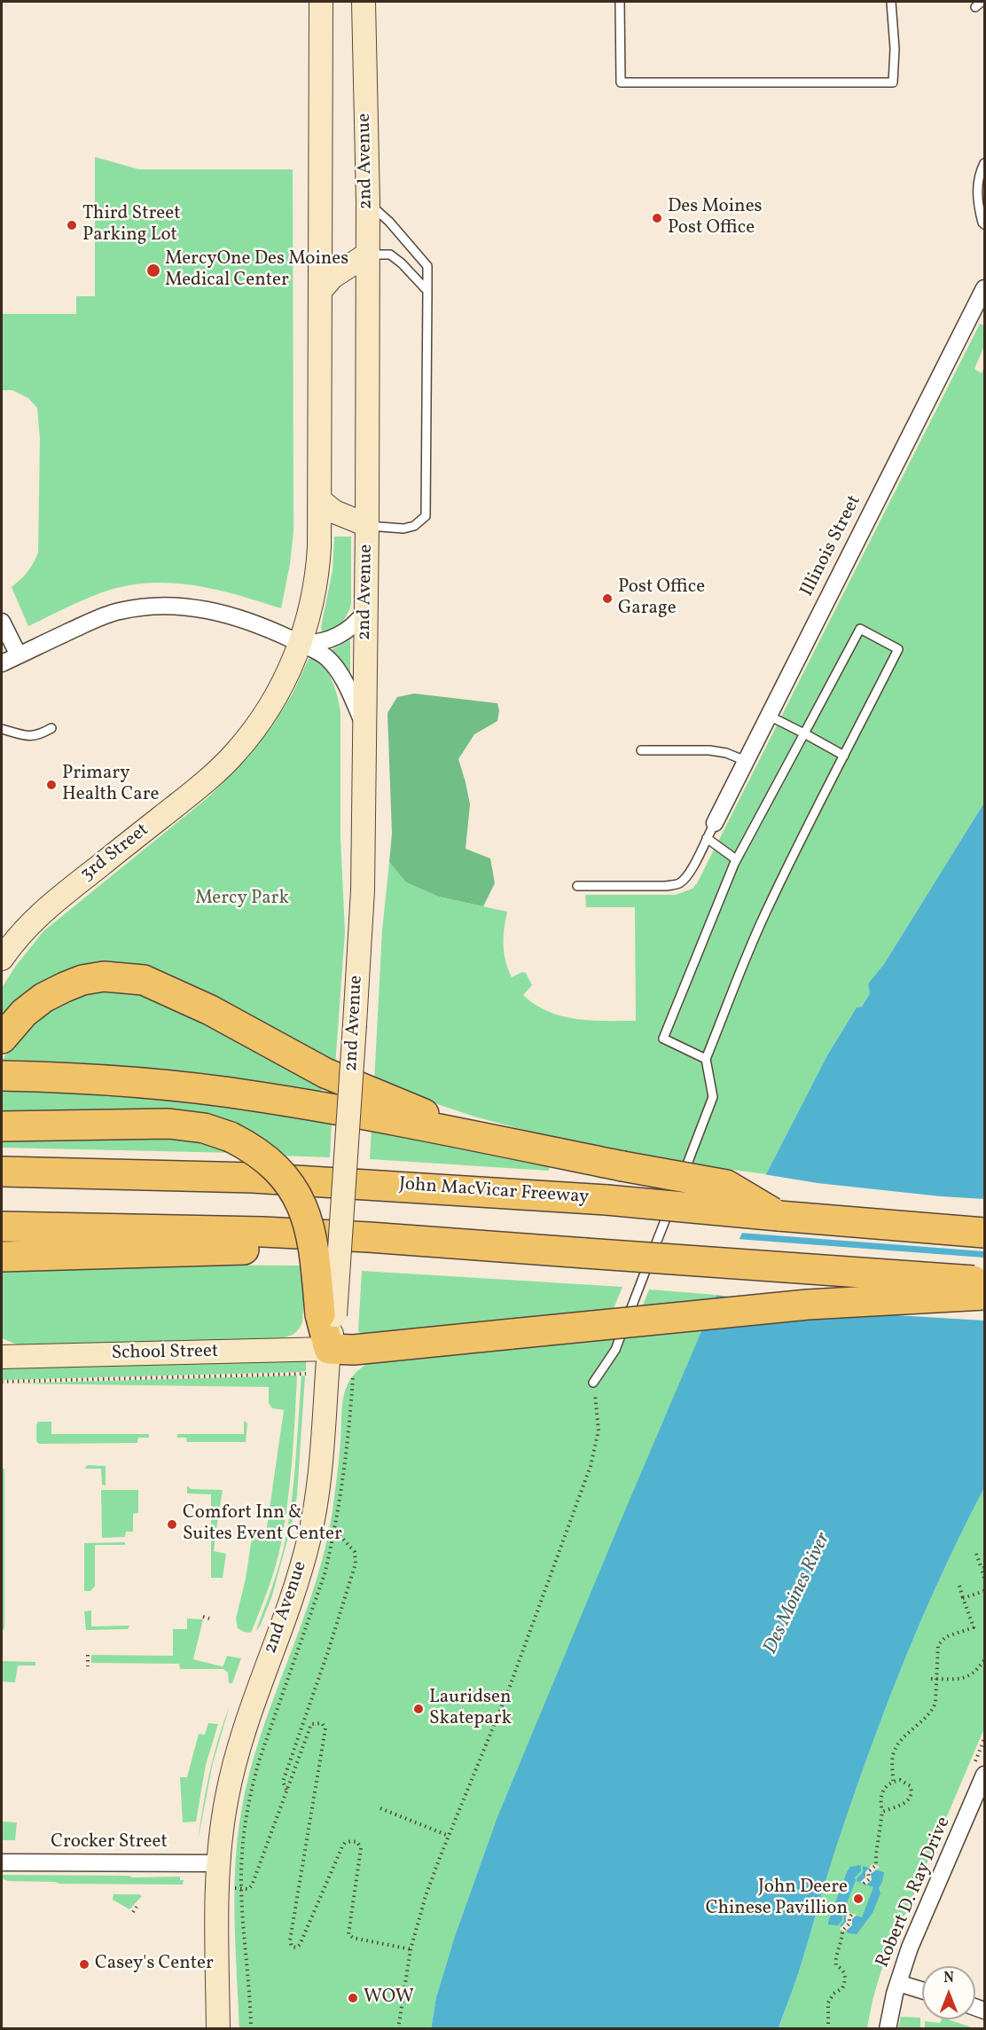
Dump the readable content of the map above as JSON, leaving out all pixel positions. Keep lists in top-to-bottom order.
{
  "streets": {
    "highway": ["John MacVicar Freeway"],
    "main road": ["2nd Avenue", "3rd Street", "School Street"],
    "street": ["Illinois Street", "Crocker Street", "Robert D. Ray Drive"]
  },
  "crossings": [
    ["2nd Avenue", "School Street"],
    ["2nd Avenue", "Crocker Street"]
  ],
  "water": ["Des Moines River"],
  "parks": ["Mercy Park"],
  "places": [
    "Des Moines Post Office",
    "Third Street Parking Lot",
    "MercyOne Des Moines Medical Center",
    "Post Office Garage",
    "Primary Health Care",
    "Comfort Inn & Suites Event Center",
    "Lauridsen Skatepark",
    "John Deere Chinese Pavillion",
    "Casey's Center",
    "WOW"
  ],
  "north": "top"
}
